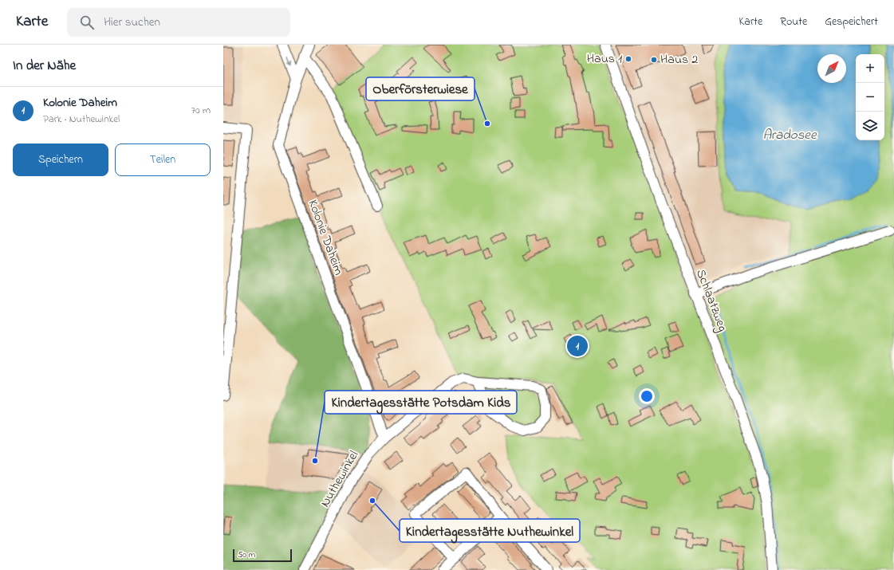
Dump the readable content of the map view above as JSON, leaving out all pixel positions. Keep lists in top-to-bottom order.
{
  "streets": {
    "street": ["Kolonie Daheim", "Schlaatzweg", "Nuthewinkel"]
  },
  "crossings": [
    ["Kolonie Daheim", "Nuthewinkel"]
  ],
  "water": ["Aradosee"],
  "places": [
    "Haus 1",
    "Haus 2",
    "Oberförsterwiese",
    "Kindertagesstätte Potsdam Kids",
    "Kindertagesstätte Nuthewinkel"
  ],
  "scale_bar": "50 m",
  "north": "top right",
  "page": {
    "header": "Karte",
    "search": "Hier suchen",
    "nav": ["Karte", "Route", "Gespeichert"],
    "heading": "In der Nähe",
    "map_buttons": ["+", "−"],
    "list": [
      {
        "mark": "1",
        "name": "Kolonie Daheim",
        "note": "Park · Nuthewinkel",
        "value": "70 m"
      }
    ],
    "buttons": ["Speichern", "Teilen"],
    "pins": "1",
    "scale": "50 m"
  }
}
